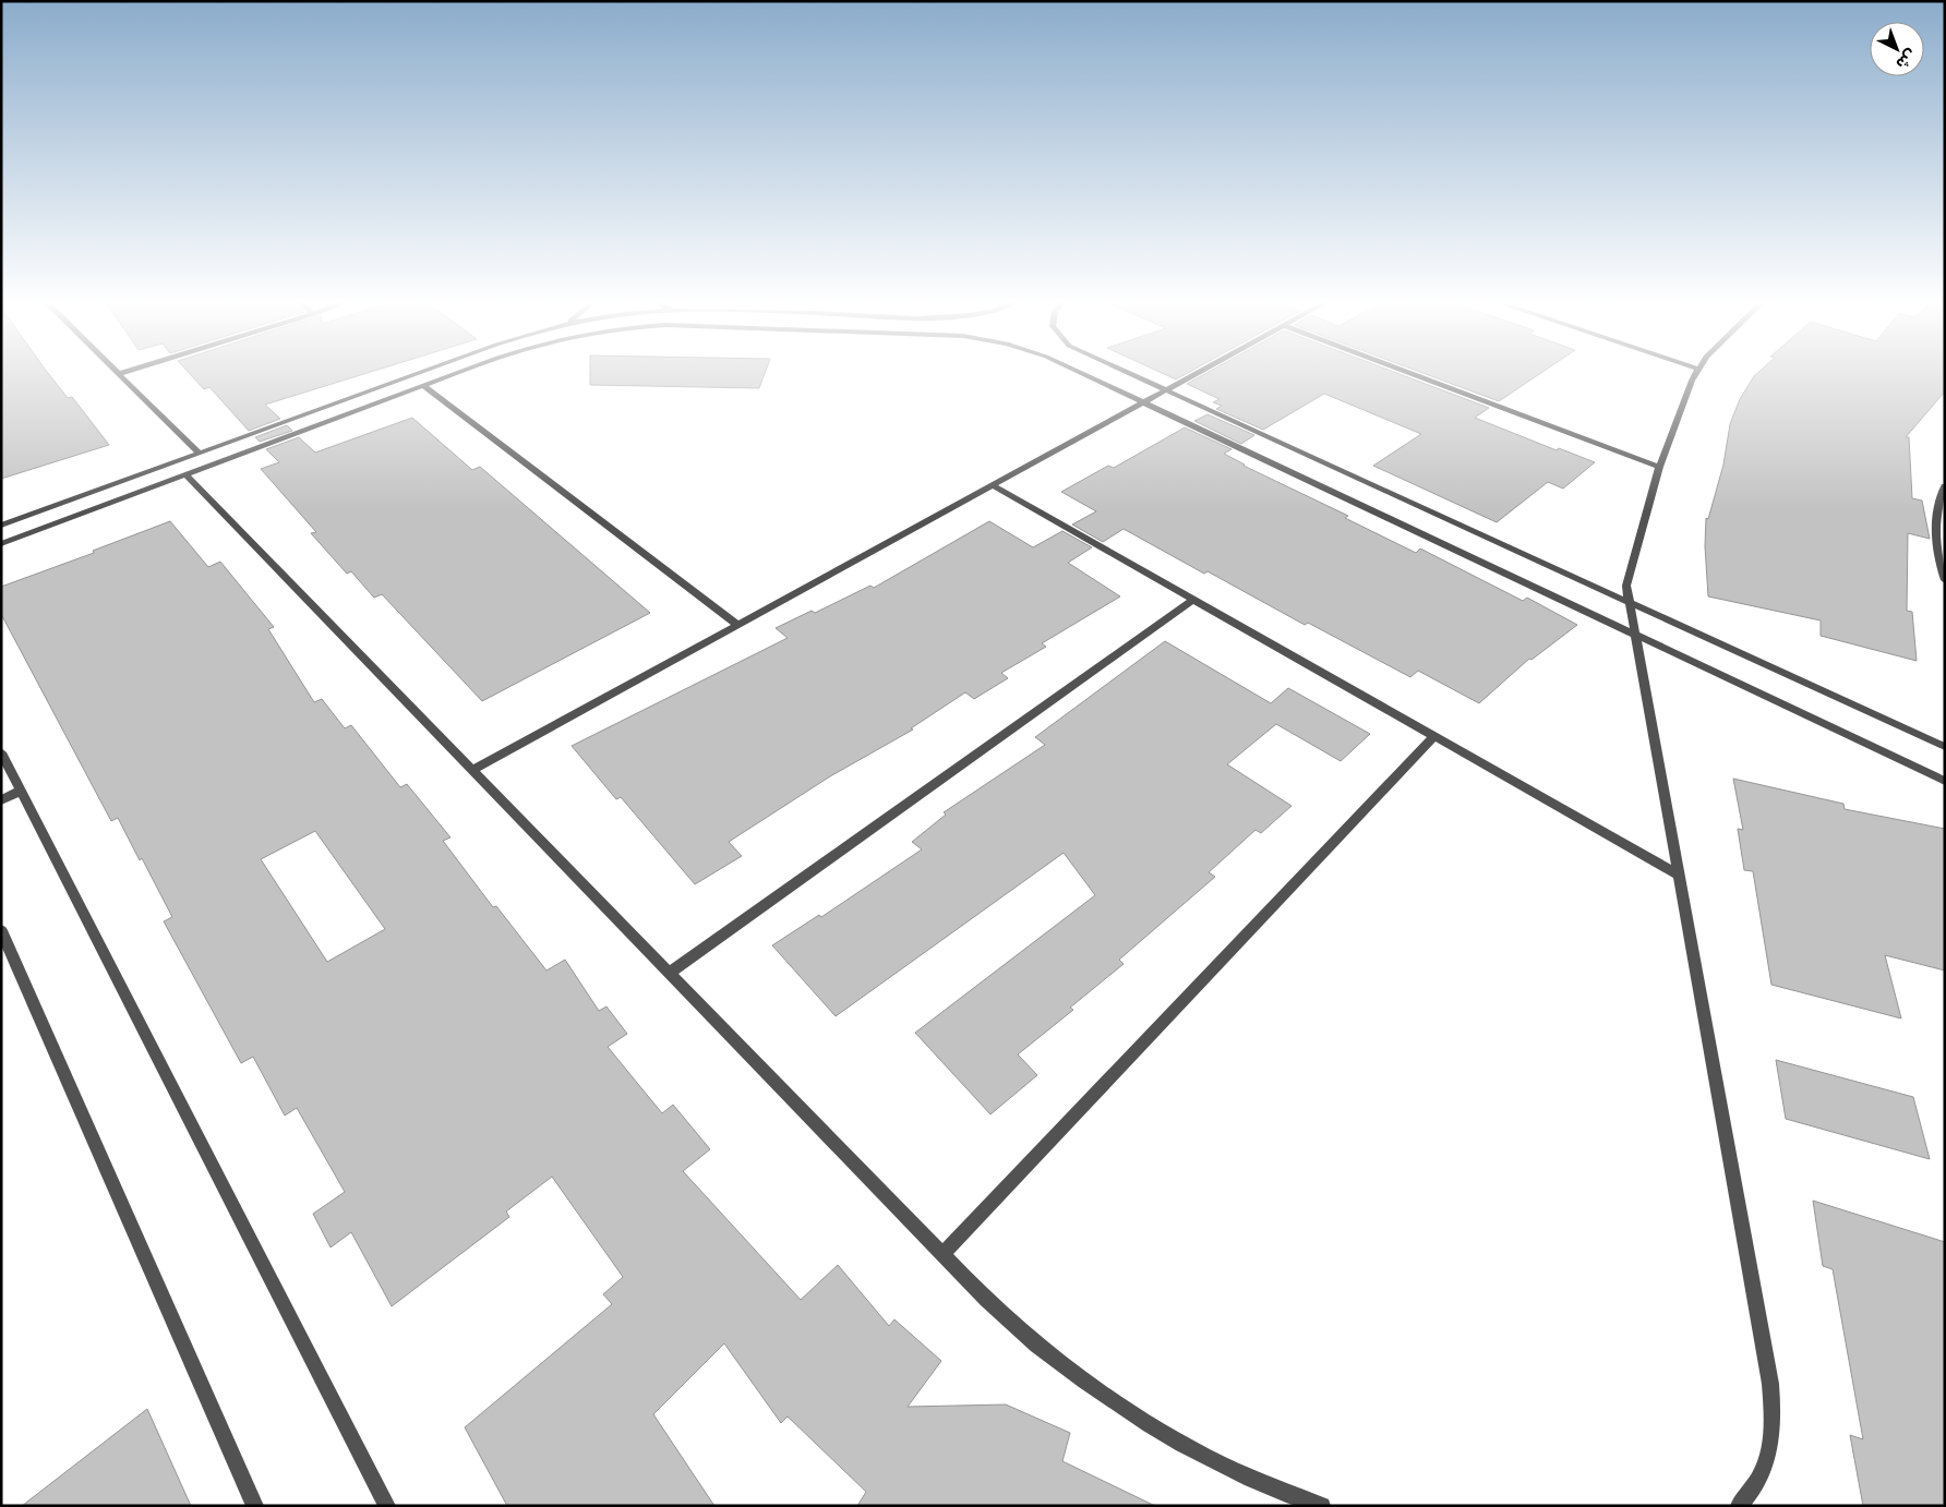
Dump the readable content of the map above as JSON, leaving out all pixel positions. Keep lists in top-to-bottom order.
{
  "north": "bottom right"
}
